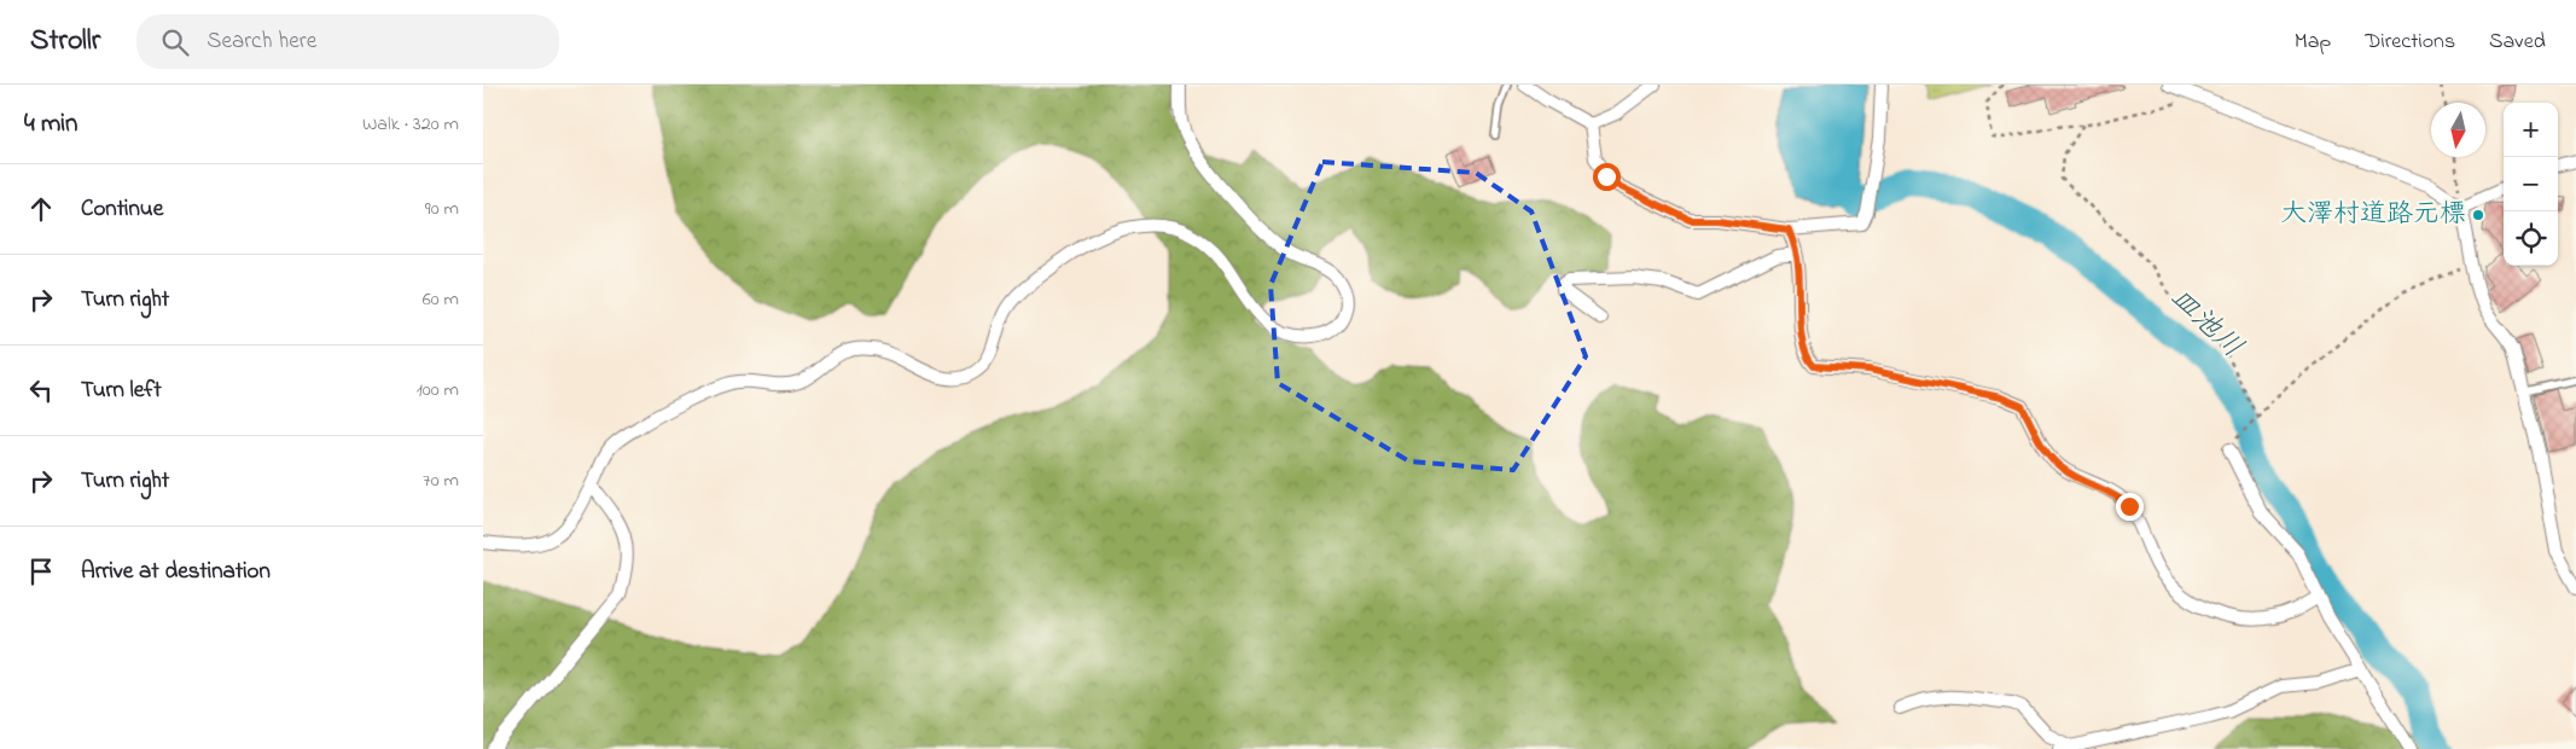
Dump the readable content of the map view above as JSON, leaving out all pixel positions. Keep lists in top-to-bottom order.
{
  "water": ["皿池川"],
  "places": ["大澤村道路元標"],
  "north": "bottom",
  "page": {
    "header": "Strollr",
    "search": "Search here",
    "nav": ["Map", "Directions", "Saved"],
    "heading": ["4 min", "Walk · 320 m"],
    "map_buttons": ["+", "−"],
    "list": [
      ["Continue", "90 m"],
      ["Turn right", "60 m"],
      ["Turn left", "100 m"],
      ["Turn right", "70 m"],
      "Arrive at destination"
    ]
  }
}
